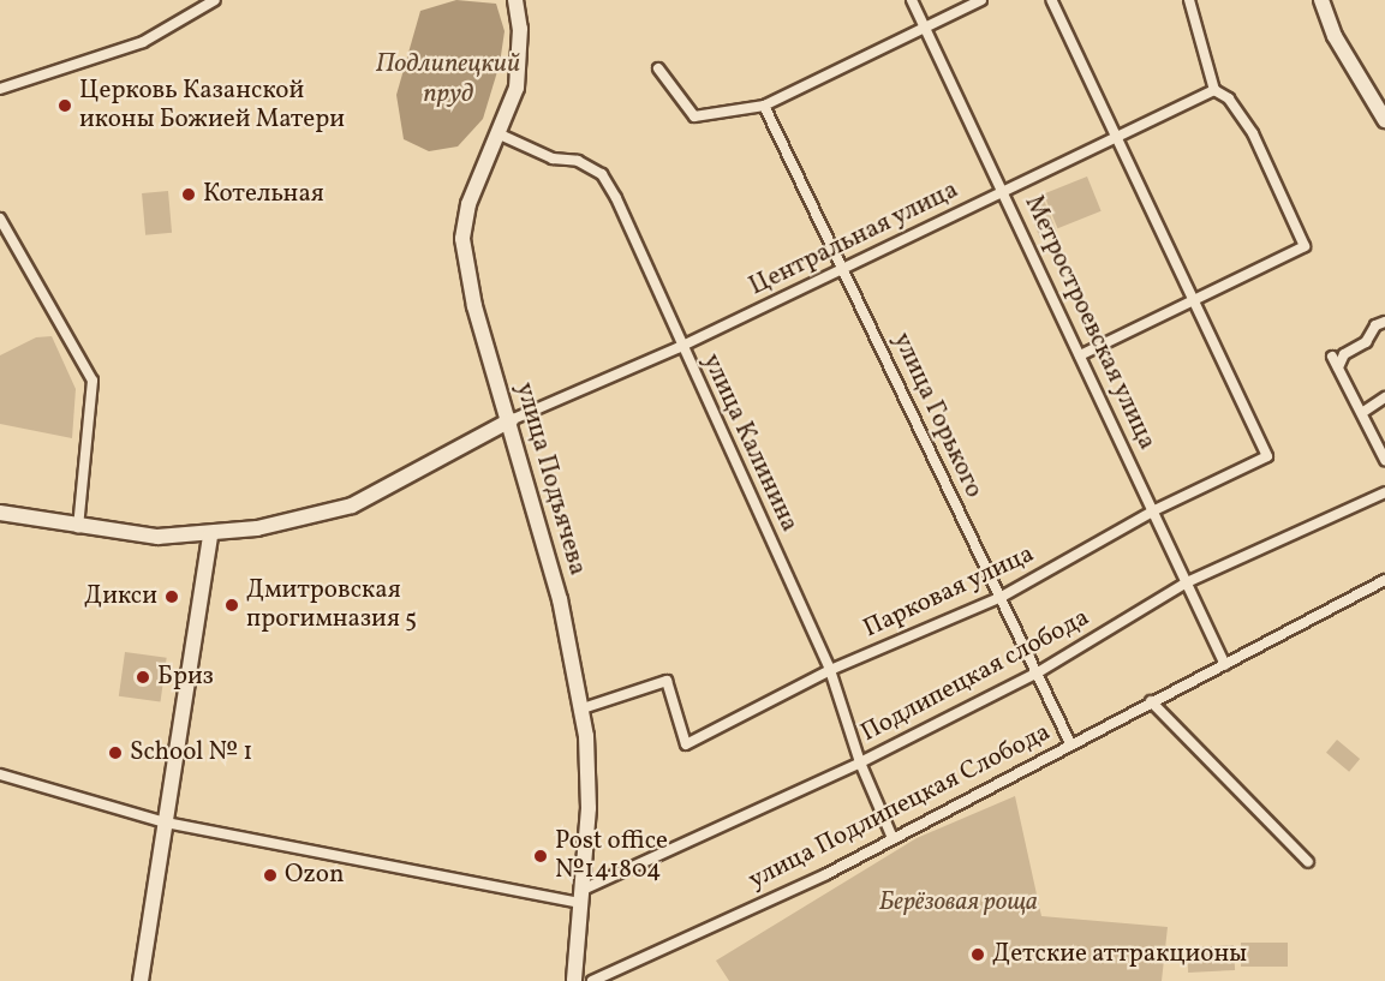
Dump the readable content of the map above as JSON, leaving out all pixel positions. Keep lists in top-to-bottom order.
{
  "streets": {
    "main road": ["улица Подъячева"],
    "street": [
      "Центральная улица",
      "Метростроевская улица",
      "улица Горького",
      "улица Калинина",
      "Парковая улица",
      "Подлипецкая слобода",
      "улица Подлипецкая Слобода"
    ]
  },
  "crossings": [
    ["Центральная улица", "Метростроевская улица"],
    ["Центральная улица", "улица Горького"],
    ["Центральная улица", "улица Калинина"],
    ["Центральная улица", "улица Подъячева"],
    ["Метростроевская улица", "Парковая улица"],
    ["Метростроевская улица", "Подлипецкая слобода"],
    ["Метростроевская улица", "улица Подлипецкая Слобода"],
    ["улица Горького", "Парковая улица"],
    ["улица Горького", "Подлипецкая слобода"],
    ["улица Горького", "улица Подлипецкая Слобода"],
    ["улица Калинина", "улица Подъячева"],
    ["улица Калинина", "Парковая улица"],
    ["улица Калинина", "Подлипецкая слобода"],
    ["улица Калинина", "улица Подлипецкая Слобода"],
    ["улица Подъячева", "Парковая улица"],
    ["улица Подъячева", "Подлипецкая слобода"]
  ],
  "water": ["Подлипецкий пруд"],
  "parks": ["Берёзовая роща"],
  "places": [
    "Церковь Казанской иконы Божией Матери",
    "Котельная",
    "Дикси",
    "Дмитровская прогимназия 5",
    "Бриз",
    "School № 1",
    "Post office №141804",
    "Ozon",
    "Детские аттракционы"
  ]
}
